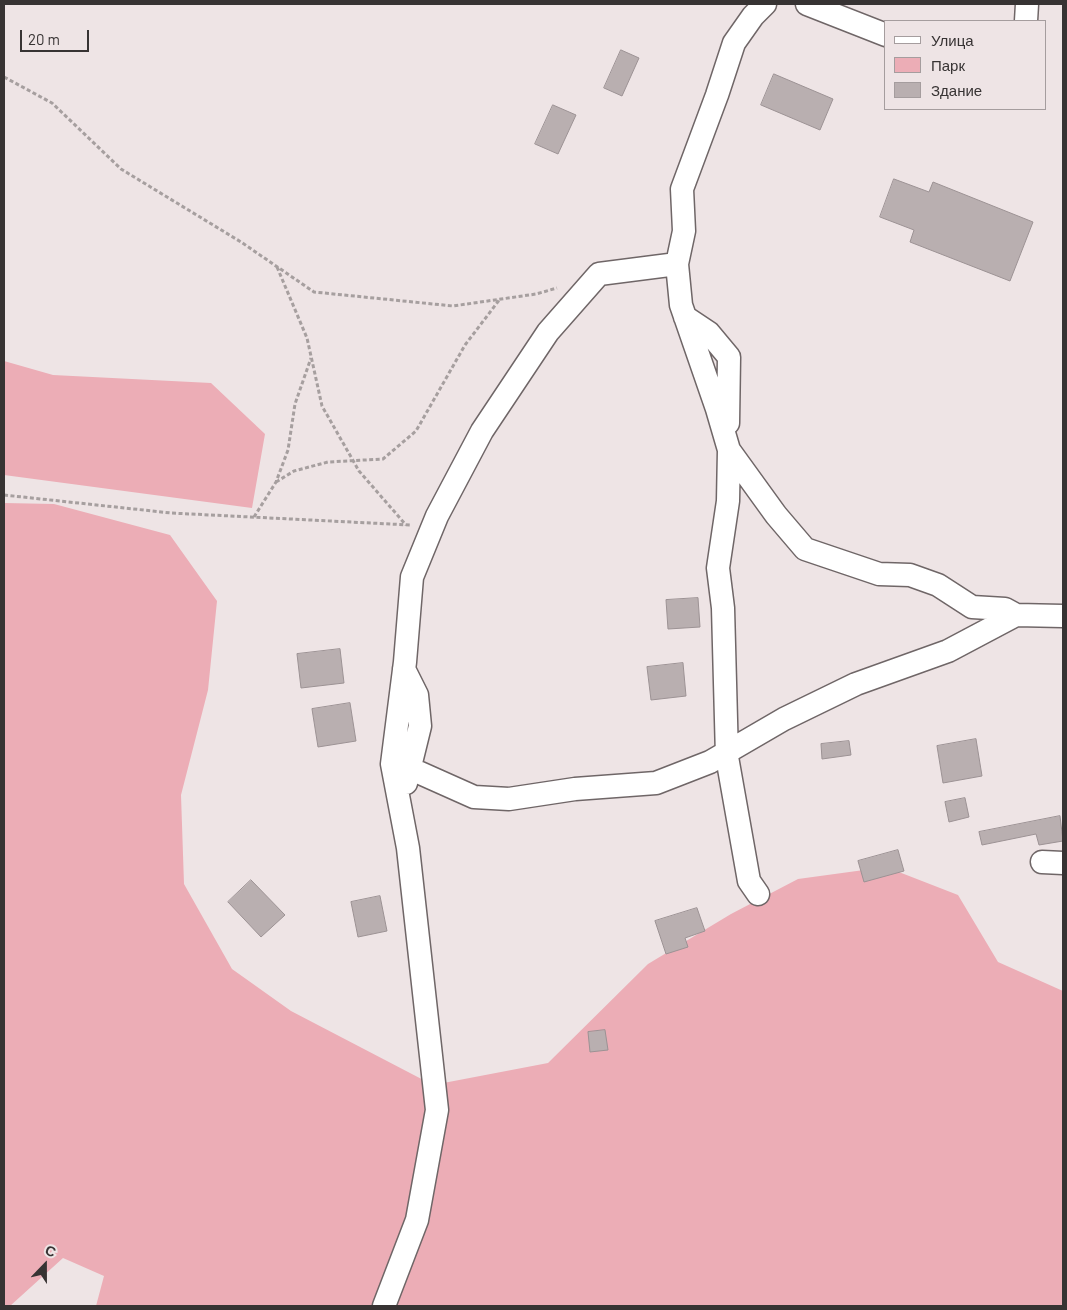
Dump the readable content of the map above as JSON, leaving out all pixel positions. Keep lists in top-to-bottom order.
{
  "legend": ["Улица", "Парк", "Здание"],
  "scale_bar": "20 m",
  "north": "top"
}
